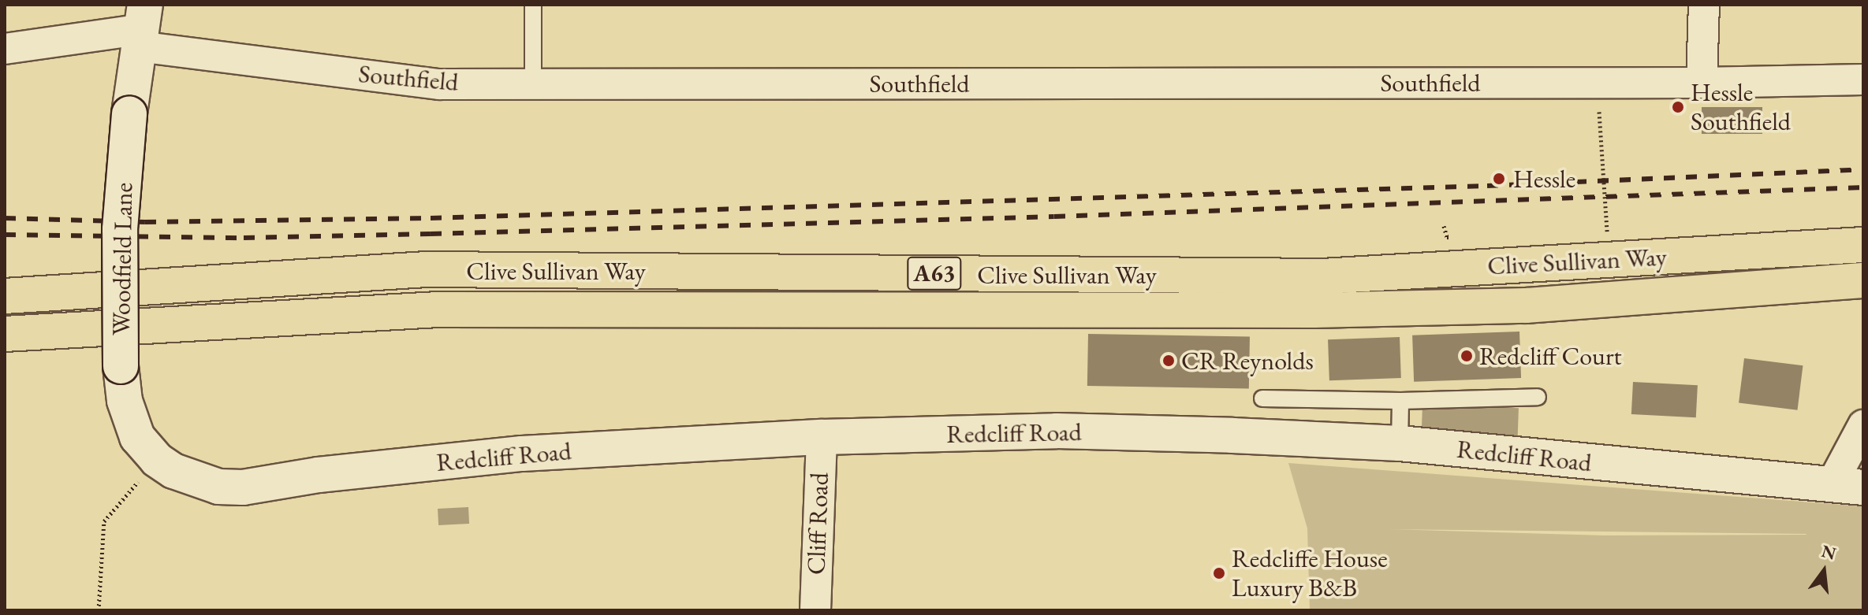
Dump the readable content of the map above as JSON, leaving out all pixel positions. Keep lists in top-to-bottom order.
{
  "streets": {
    "highway": ["Clive Sullivan Way", "A63"],
    "street": [
      "Southfield",
      "Woodfield Lane",
      "Redcliff Road",
      "Cliff Road"
    ]
  },
  "crossings": [
    ["Southfield", "Woodfield Lane"],
    ["Woodfield Lane", "Redcliff Road"],
    ["Redcliff Road", "Cliff Road"]
  ],
  "places": [
    "Hessle Southfield",
    "Hessle",
    "Redcliff Court",
    "CR Reynolds",
    "Redcliffe House Luxury B&B"
  ],
  "north": "top"
}
